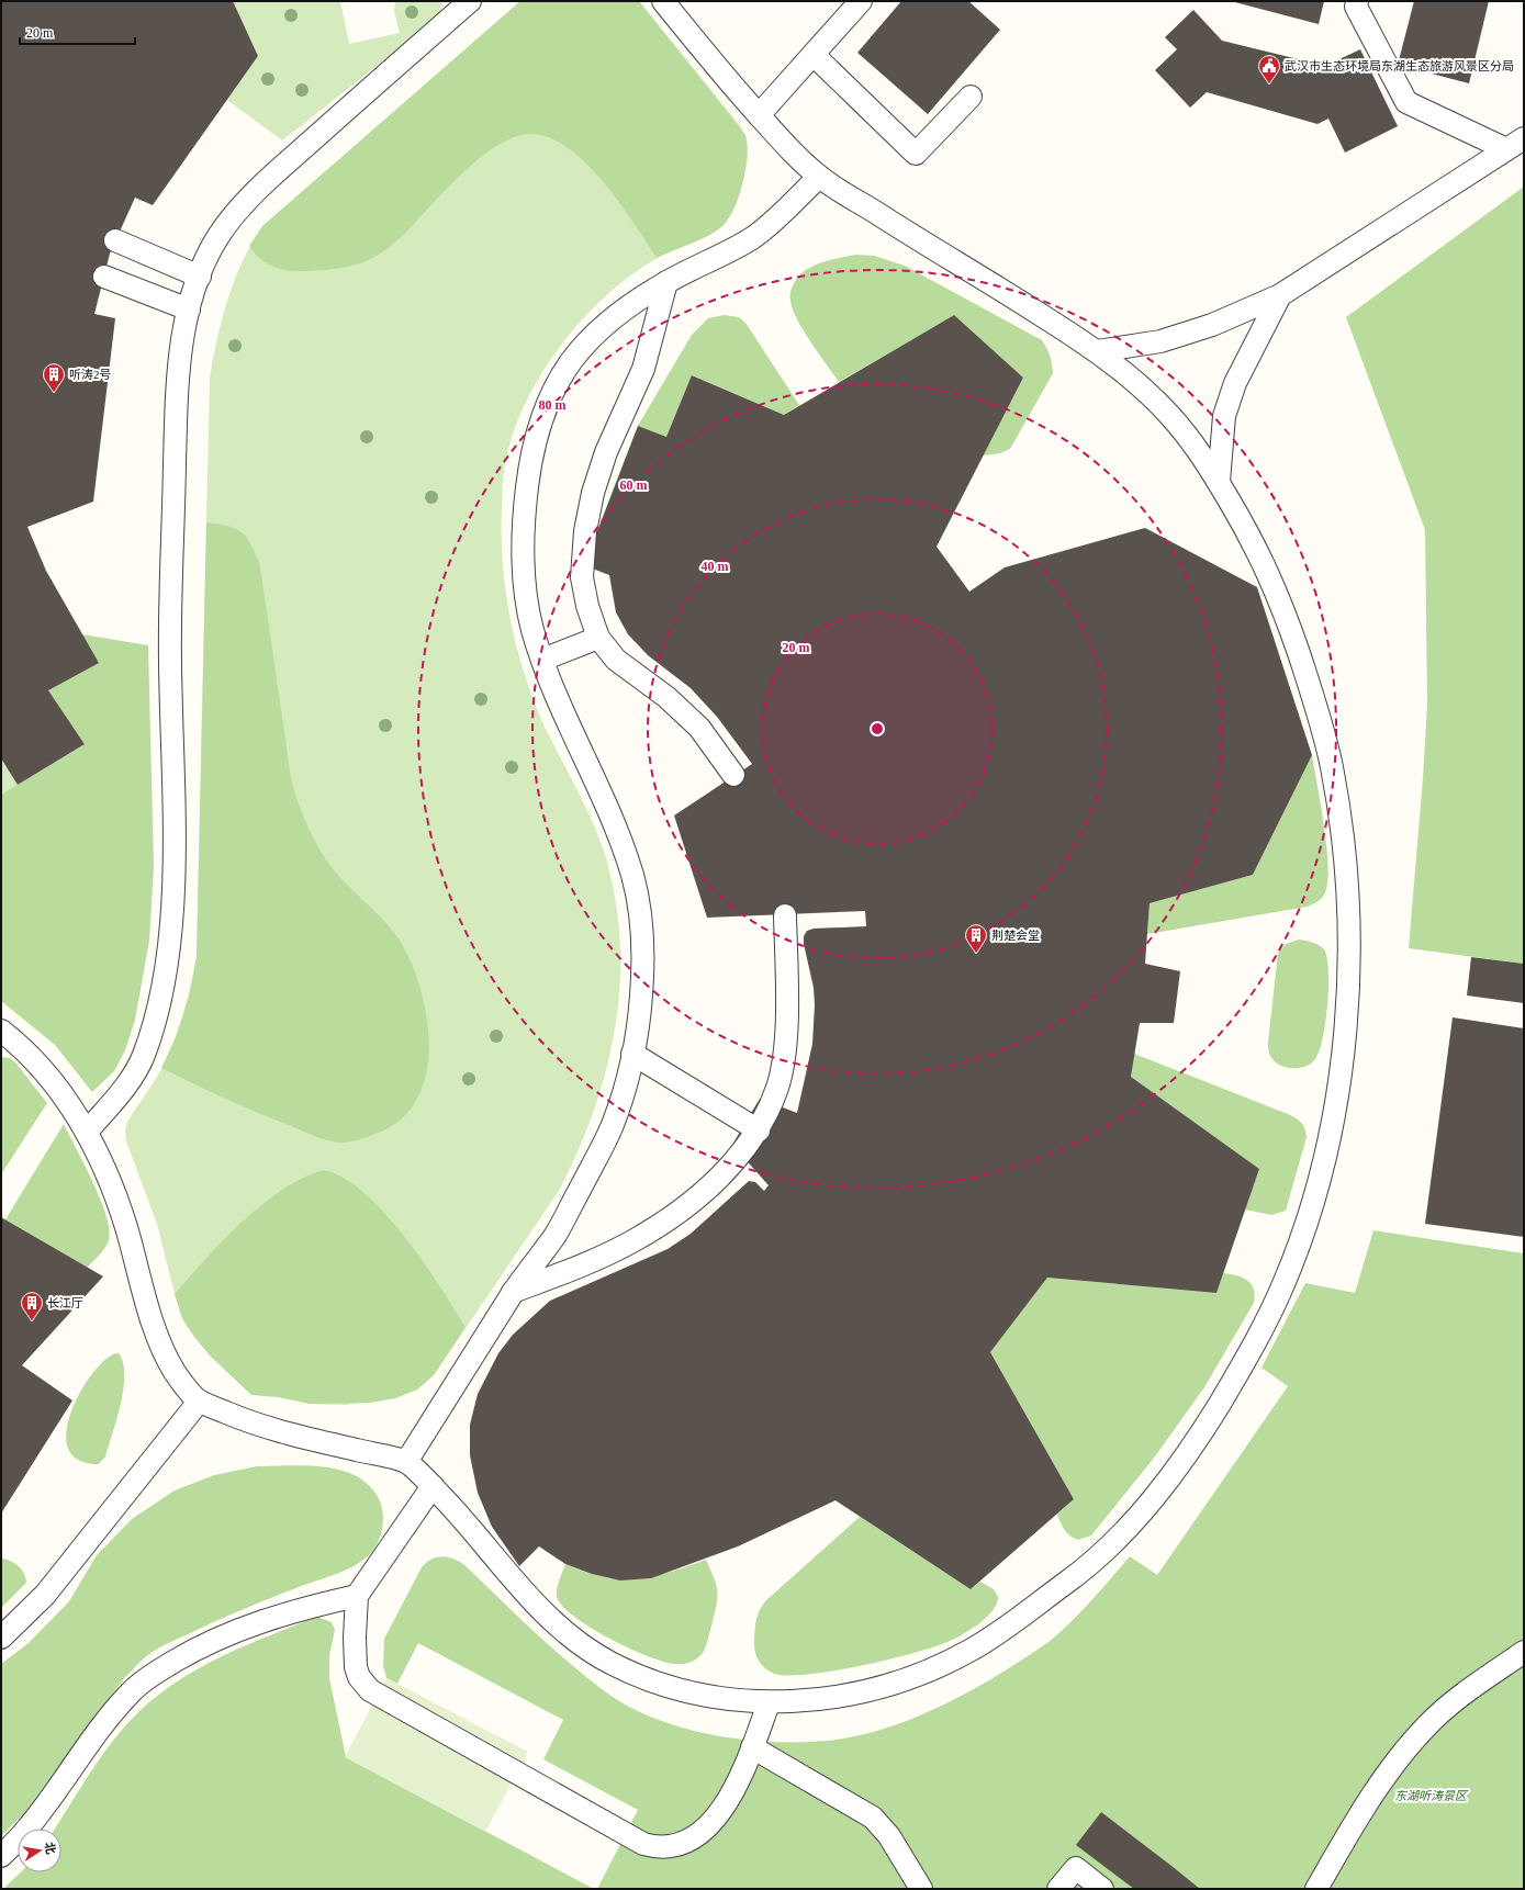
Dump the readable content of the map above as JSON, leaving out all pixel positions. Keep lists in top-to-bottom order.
{
  "parks": ["东湖听涛景区"],
  "places": {
    "public building": ["武汉市生态环境局东湖生态旅游风景区分局"],
    "building": ["听涛2号", "荆楚会堂", "长江厅"]
  },
  "scale_bar": "20 m",
  "north": "right",
  "rings": [
    "80 m",
    "60 m",
    "40 m",
    "20 m"
  ]
}
